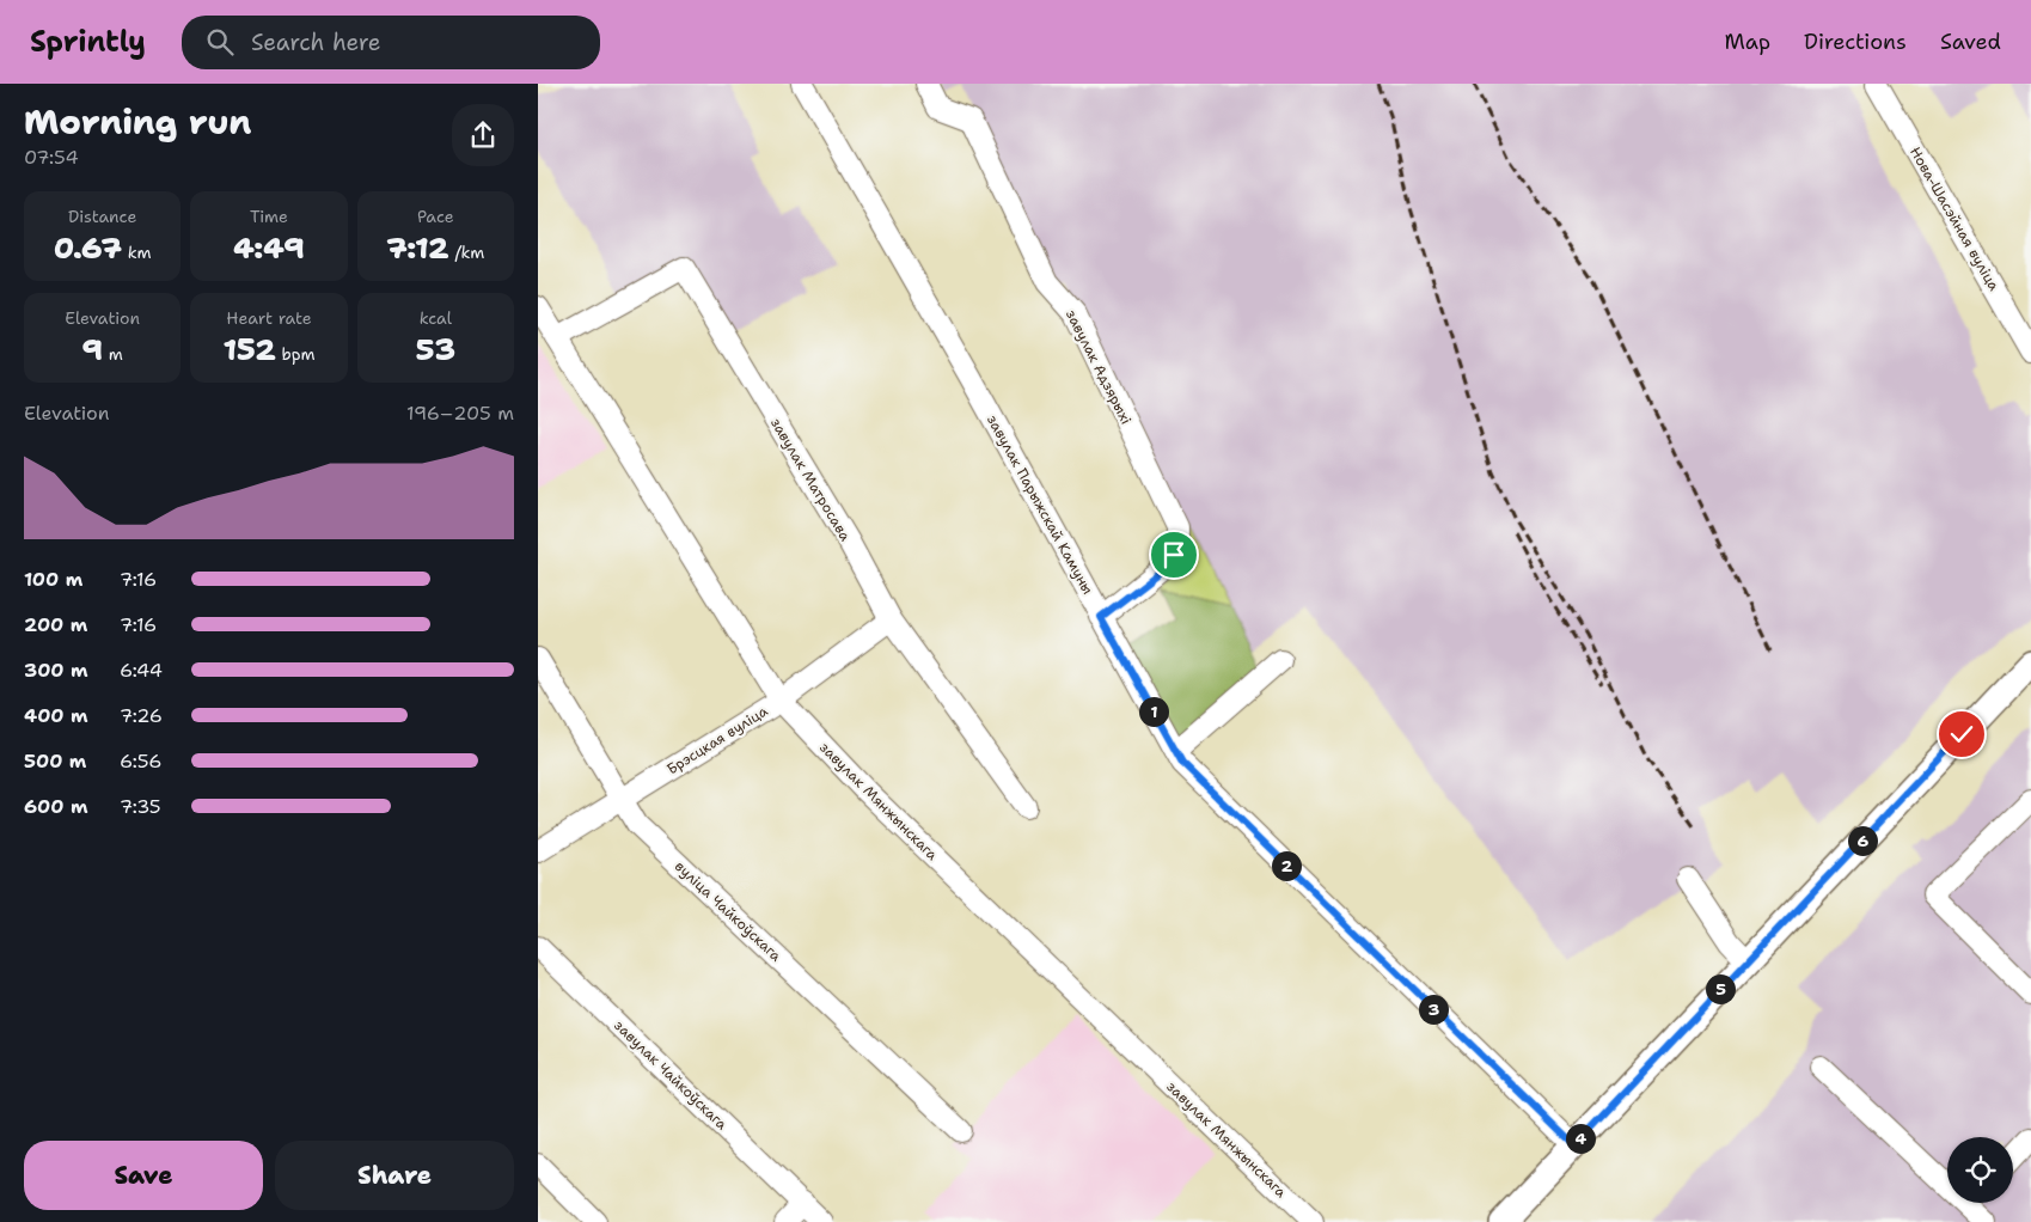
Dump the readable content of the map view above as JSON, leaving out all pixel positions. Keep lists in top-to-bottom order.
{
  "streets": {
    "street": [
      "Нова-Шасэйная вуліца",
      "завулак Адзярыхі",
      "завулак Матросава",
      "завулак Парыжскай Камуны",
      "Брэсцкая вуліца",
      "завулак Мянжынскага",
      "вуліца Чайкоўскага",
      "завулак Чайкоўскага"
    ]
  },
  "crossings": [
    ["завулак Адзярыхі", "завулак Парыжскай Камуны"],
    ["завулак Матросава", "Брэсцкая вуліца"],
    ["завулак Матросава", "завулак Мянжынскага"],
    ["Брэсцкая вуліца", "завулак Мянжынскага"],
    ["Брэсцкая вуліца", "вуліца Чайкоўскага"]
  ],
  "page": {
    "header": "Sprintly",
    "search": "Search here",
    "nav": ["Map", "Directions", "Saved"],
    "heading": ["Morning run", "07:54"],
    "stats": [
      ["Distance", "0.67 km"],
      ["Time", "4:49"],
      ["Pace", "7:12 /km"],
      ["Elevation", "9 m"],
      ["Heart rate", "152 bpm"],
      ["kcal", "53"]
    ],
    "chart": ["Elevation", "196–205 m"],
    "list": [
      {
        "name": "100 m",
        "note": "7:16"
      },
      {
        "name": "200 m",
        "note": "7:16"
      },
      {
        "name": "300 m",
        "note": "6:44"
      },
      {
        "name": "400 m",
        "note": "7:26"
      },
      {
        "name": "500 m",
        "note": "6:56"
      },
      {
        "name": "600 m",
        "note": "7:35"
      }
    ],
    "pins": [
      "1",
      "6",
      "2",
      "5",
      "3",
      "4"
    ],
    "buttons": ["Save", "Share"]
  }
}
